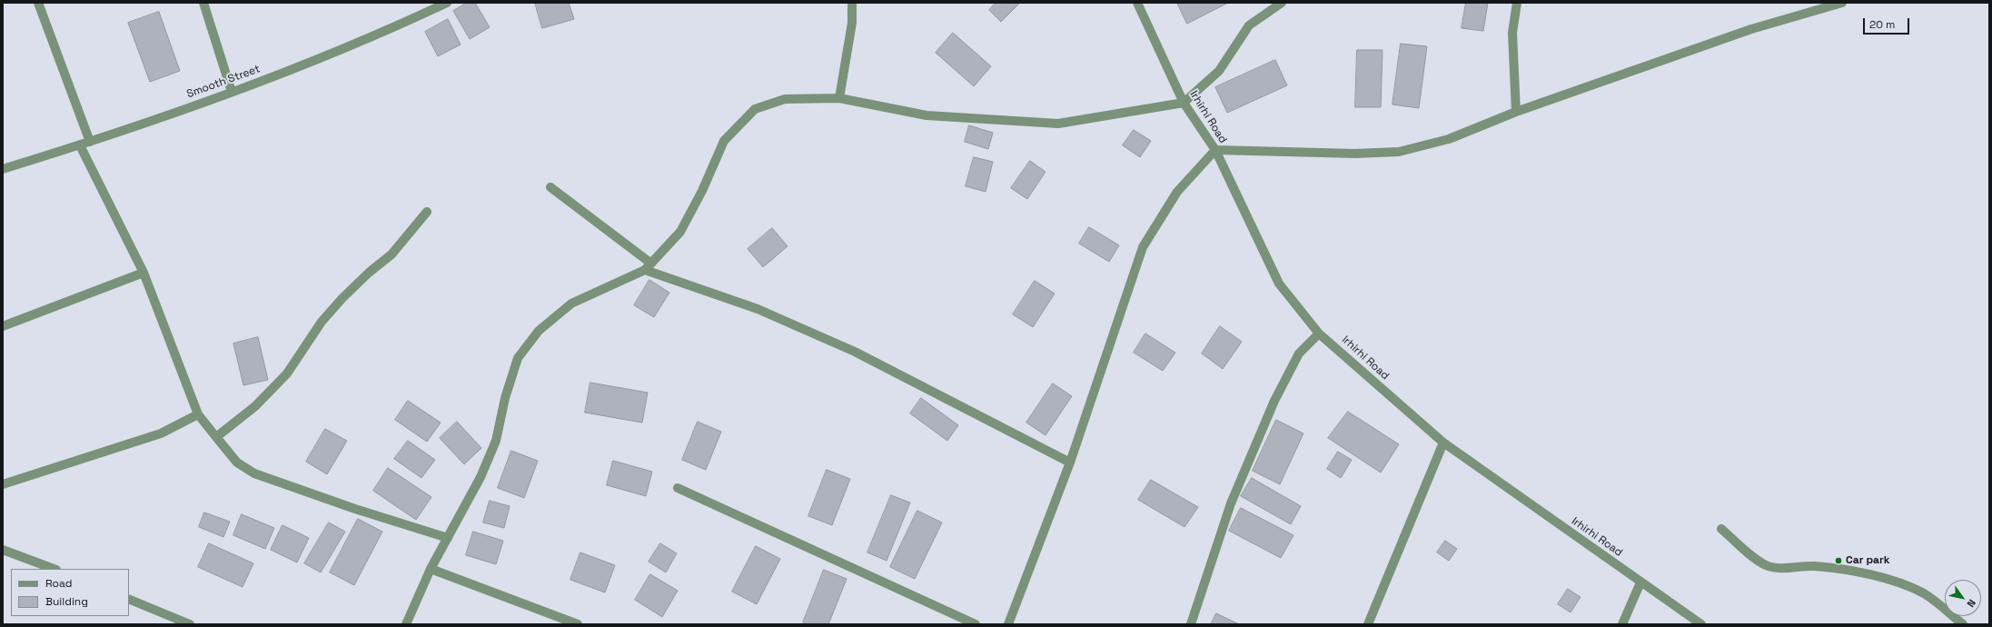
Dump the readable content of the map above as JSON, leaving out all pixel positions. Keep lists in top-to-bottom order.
{
  "streets": {
    "street": ["Smooth Street", "Irhirhi Road"]
  },
  "places": ["Car park"],
  "legend": ["Road", "Building"],
  "scale_bar": "20 m",
  "north": "bottom right"
}
